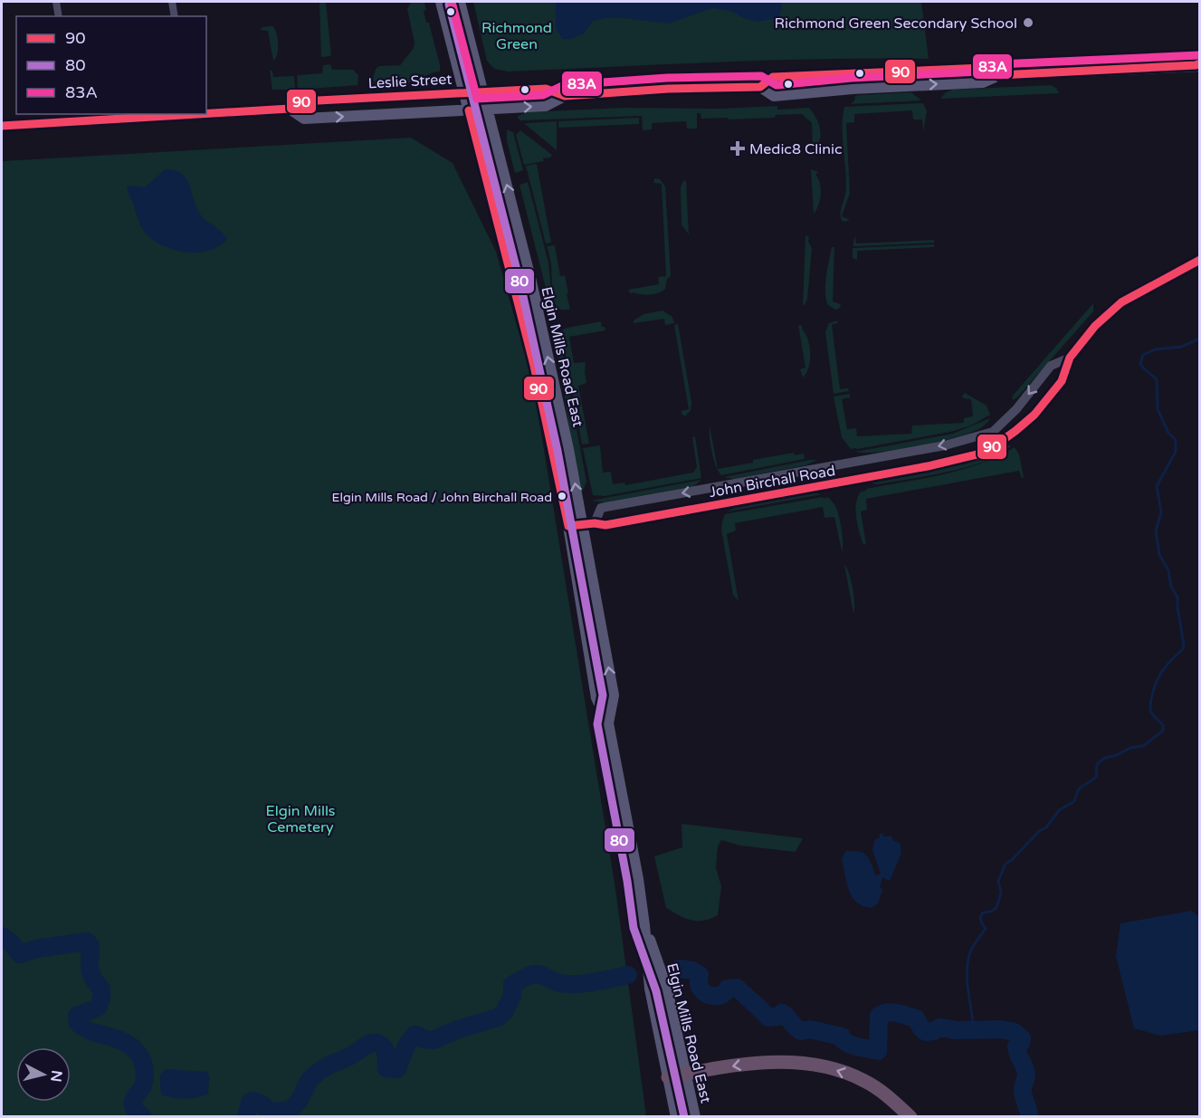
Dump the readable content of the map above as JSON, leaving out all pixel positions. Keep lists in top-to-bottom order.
{
  "streets": {
    "main road": ["Leslie Street", "Elgin Mills Road East"],
    "street": ["John Birchall Road"]
  },
  "crossings": [
    ["Leslie Street", "Elgin Mills Road East"],
    ["Elgin Mills Road East", "John Birchall Road"]
  ],
  "parks": ["Richmond Green", "Elgin Mills Cemetery"],
  "places": {
    "other": ["Richmond Green Secondary School", "Elgin Mills Road / John Birchall Road"],
    "health": ["Medic8 Clinic"]
  },
  "lines": ["transit line 83A", "transit line 80", "transit line 90"],
  "legend": ["90", "80", "83A"],
  "north": "right"
}
